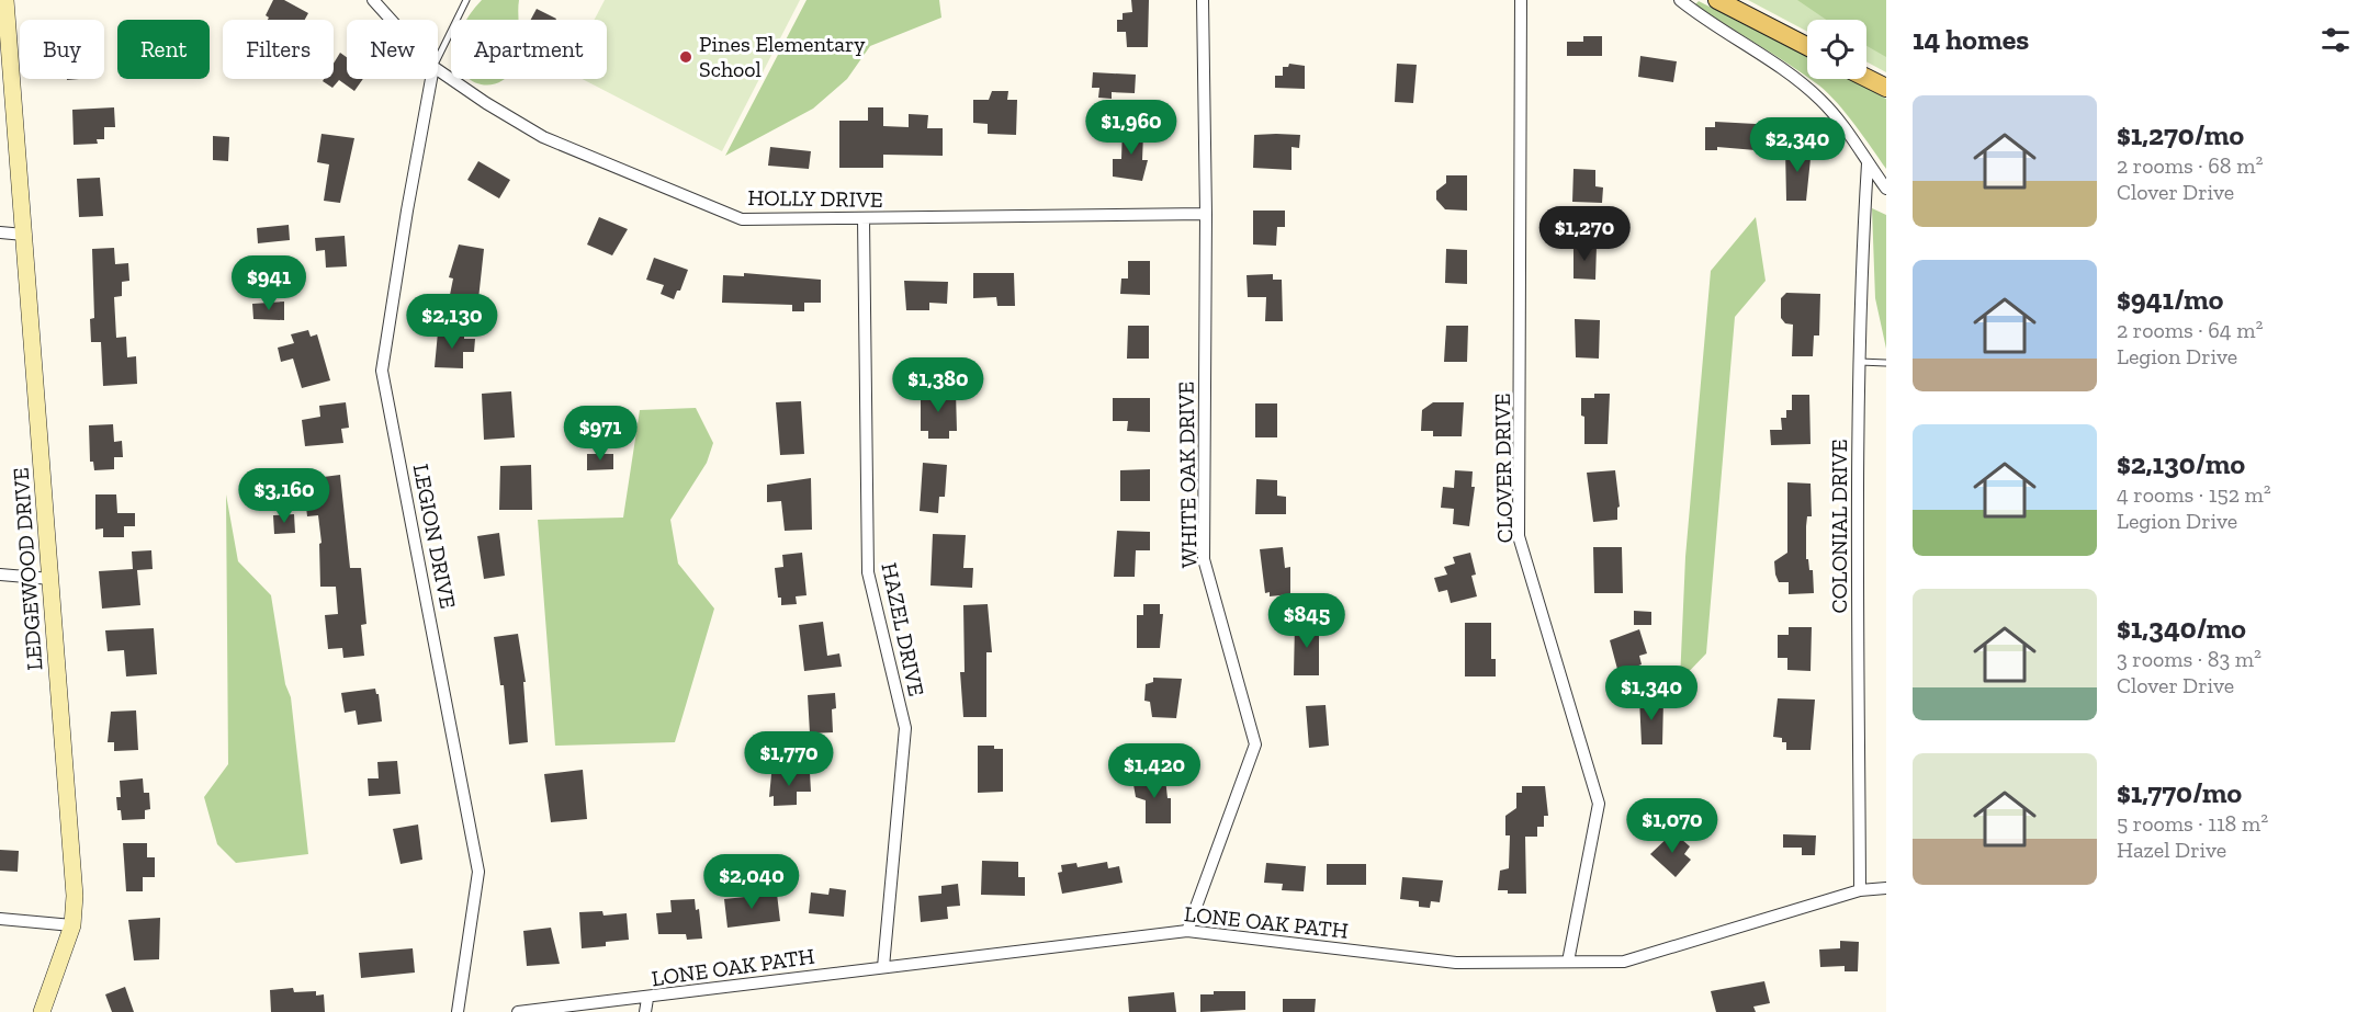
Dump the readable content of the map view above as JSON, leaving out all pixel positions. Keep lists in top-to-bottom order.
{
  "streets": {
    "street": [
      "HOLLY DRIVE",
      "CLOVER DRIVE",
      "WHITE OAK DRIVE",
      "COLONIAL DRIVE",
      "LEGION DRIVE",
      "LEDGEWOOD DRIVE",
      "HAZEL DRIVE",
      "LONE OAK PATH"
    ]
  },
  "crossings": [
    ["HOLLY DRIVE", "WHITE OAK DRIVE"],
    ["HOLLY DRIVE", "HAZEL DRIVE"],
    ["CLOVER DRIVE", "LONE OAK PATH"],
    ["WHITE OAK DRIVE", "LONE OAK PATH"],
    ["COLONIAL DRIVE", "LONE OAK PATH"],
    ["HAZEL DRIVE", "LONE OAK PATH"]
  ],
  "places": ["Pines Elementary School"],
  "page": {
    "heading": "14 homes",
    "chip": [
      "Buy",
      "Rent",
      "Filters",
      "New",
      "Apartment"
    ],
    "list": [
      {
        "name": "$1,270/mo",
        "note": "2 rooms · 68 m² · Clover Drive"
      },
      {
        "name": "$941/mo",
        "note": "2 rooms · 64 m² · Legion Drive"
      },
      {
        "name": "$2,130/mo",
        "note": "4 rooms · 152 m² · Legion Drive"
      },
      {
        "name": "$1,340/mo",
        "note": "3 rooms · 83 m² · Clover Drive"
      },
      {
        "name": "$1,770/mo",
        "note": "5 rooms · 118 m² · Hazel Drive"
      }
    ],
    "price": [
      "$1,960",
      "$2,340",
      "$1,270",
      "$941",
      "$2,130",
      "$1,380",
      "$971",
      "$3,160",
      "$845",
      "$1,340",
      "$1,770",
      "$1,420",
      "$1,070",
      "$2,040"
    ]
  }
}
